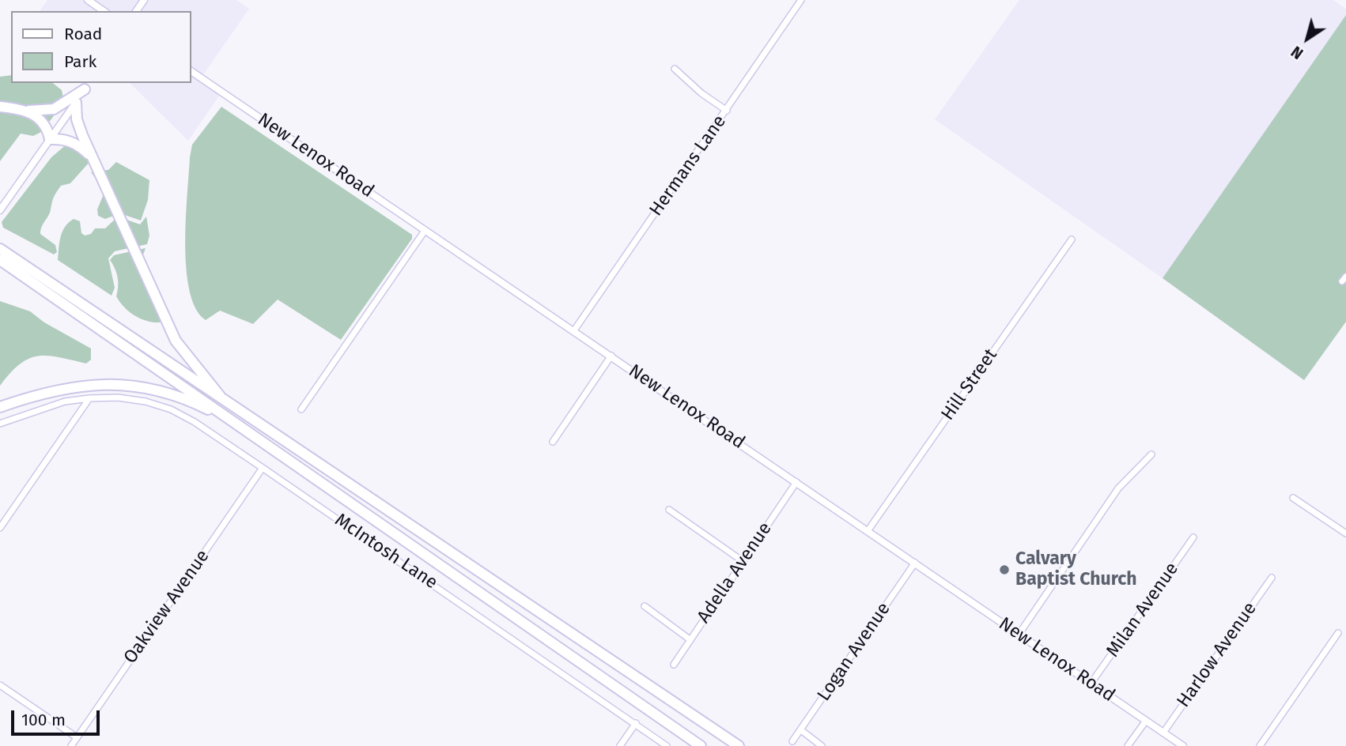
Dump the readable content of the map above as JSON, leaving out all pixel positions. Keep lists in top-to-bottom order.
{
  "streets": {
    "street": [
      "New Lenox Road",
      "Hermans Lane",
      "Hill Street",
      "McIntosh Lane",
      "Adella Avenue",
      "Oakview Avenue",
      "Milan Avenue",
      "Logan Avenue",
      "Harlow Avenue"
    ]
  },
  "crossings": [
    ["New Lenox Road", "Hermans Lane"],
    ["New Lenox Road", "Hill Street"],
    ["New Lenox Road", "Adella Avenue"],
    ["New Lenox Road", "Milan Avenue"],
    ["New Lenox Road", "Logan Avenue"],
    ["New Lenox Road", "Harlow Avenue"],
    ["McIntosh Lane", "Oakview Avenue"]
  ],
  "places": ["Calvary Baptist Church"],
  "legend": ["Road", "Park"],
  "scale_bar": "100 m",
  "north": "bottom left"
}
